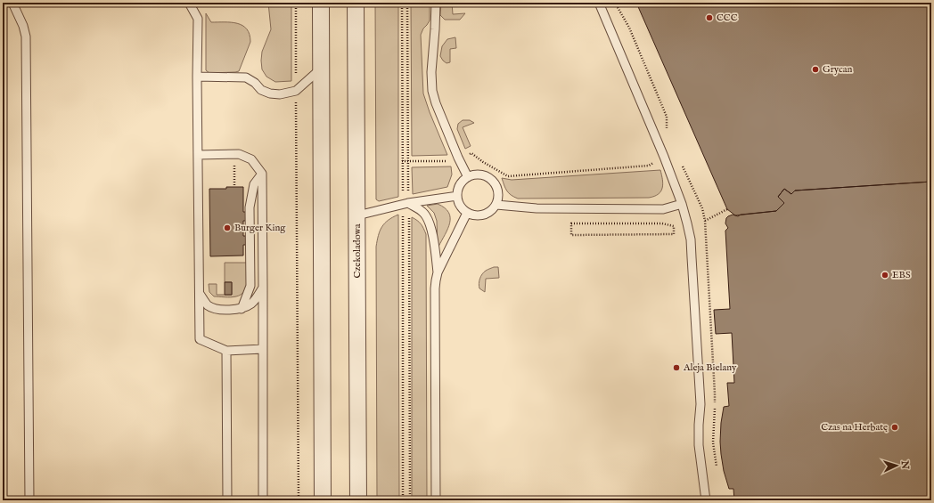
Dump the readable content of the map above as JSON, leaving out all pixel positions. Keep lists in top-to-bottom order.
{
  "streets": {
    "street": ["Czekoladowa"]
  },
  "places": [
    "CCC",
    "Grycan",
    "Burger King",
    "EBS",
    "Aleja Bielany",
    "Czas na Herbatę"
  ],
  "north": "right"
}
